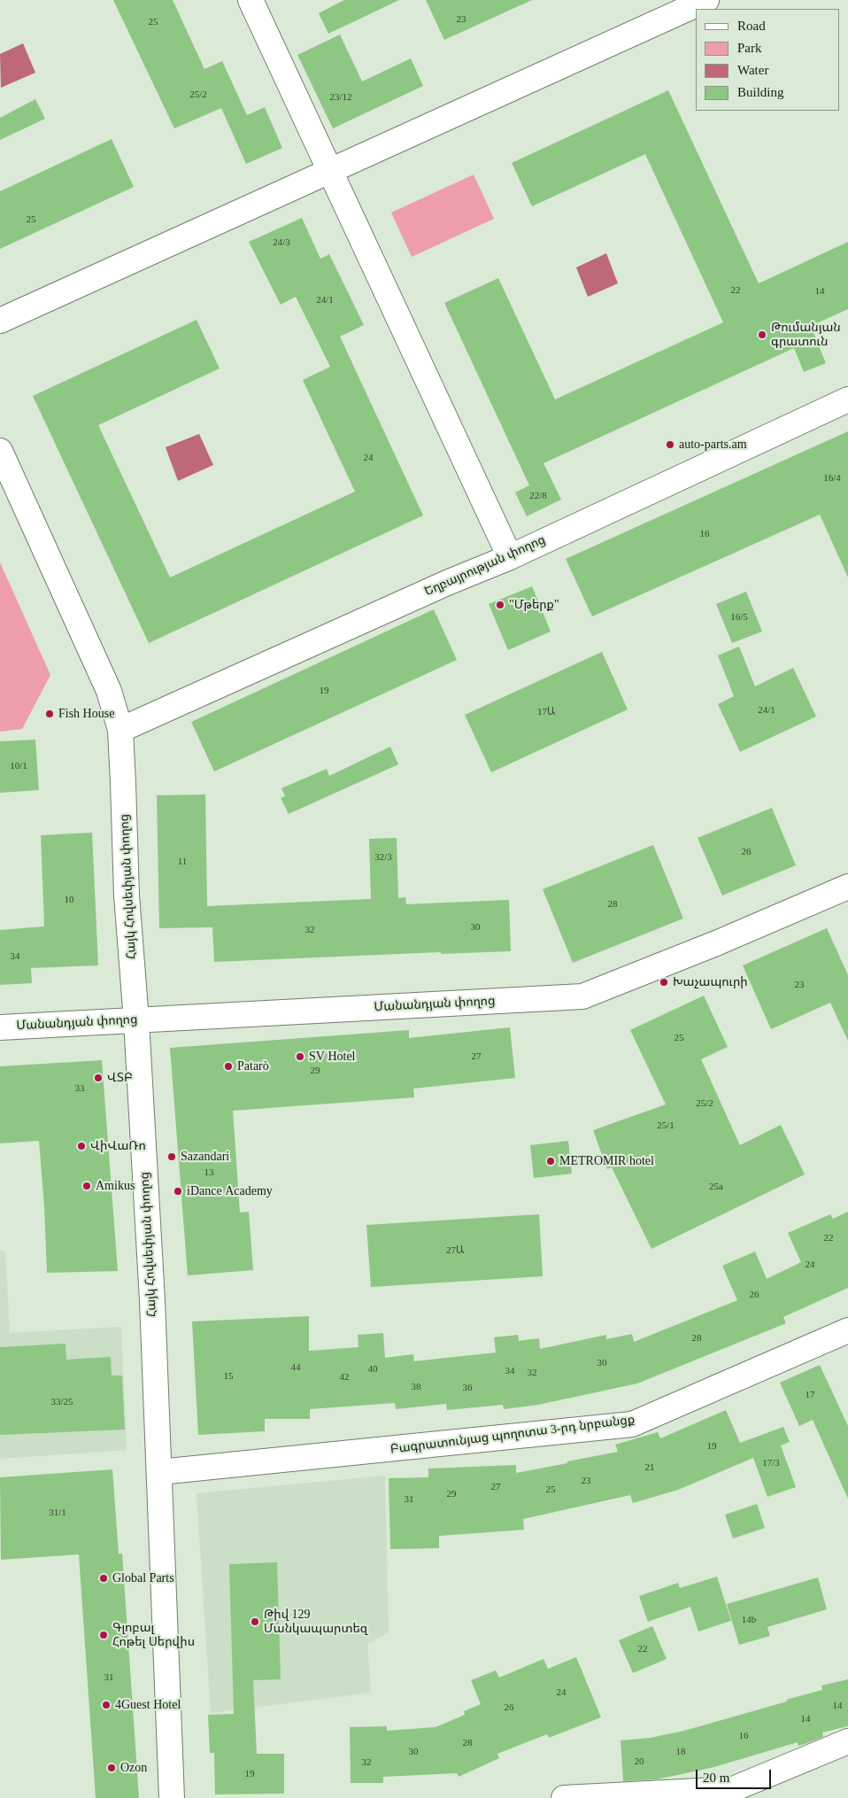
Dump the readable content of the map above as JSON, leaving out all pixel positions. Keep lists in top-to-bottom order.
{
  "streets": {
    "street": [
      "Եղբայրության փողոց",
      "Հայկ Հովսեփյան փողոց",
      "Մանանդյան փողոց",
      "Բագրատունյաց պողոտա 3-րդ նրբանցք"
    ]
  },
  "crossings": [
    ["Եղբայրության փողոց", "Հայկ Հովսեփյան փողոց"],
    ["Հայկ Հովսեփյան փողոց", "Մանանդյան փողոց"],
    ["Հայկ Հովսեփյան փողոց", "Բագրատունյաց պողոտա 3-րդ նրբանցք"]
  ],
  "places": [
    "Թումանյան գրատուն",
    "auto-parts.am",
    "\"Մթերք\"",
    "Fish House",
    "Խաչապուրի",
    "SV Hotel",
    "Patarò",
    "ՎՏԲ",
    "ՎիՎաՌո",
    "Sazandari",
    "METROMIR hotel",
    "Amikus",
    "iDance Academy",
    "Global Parts",
    "Թիվ 129 Մանկապարտեզ",
    "Գլոբալ Հոթել Սերվիս",
    "4Guest Hotel",
    "Ozon"
  ],
  "house_numbers": [
    "23",
    "25",
    "25/2",
    "23/12",
    "25",
    "24/3",
    "22",
    "14",
    "24/1",
    "24",
    "16/4",
    "22/8",
    "16",
    "16/5",
    "19",
    "24/1",
    "17Ա",
    "10/1",
    "26",
    "32/3",
    "11",
    "10",
    "28",
    "30",
    "32",
    "34",
    "23",
    "25",
    "27",
    "29",
    "33",
    "25/2",
    "25/1",
    "13",
    "25a",
    "22",
    "27Ա",
    "24",
    "26",
    "28",
    "30",
    "44",
    "40",
    "34",
    "32",
    "15",
    "42",
    "38",
    "36",
    "17",
    "33/25",
    "19",
    "17/3",
    "21",
    "23",
    "27",
    "25",
    "29",
    "31",
    "31/1",
    "14b",
    "22",
    "31",
    "24",
    "14",
    "26",
    "14",
    "16",
    "28",
    "30",
    "18",
    "20",
    "32",
    "19"
  ],
  "legend": [
    "Road",
    "Park",
    "Water",
    "Building"
  ],
  "scale_bar": "20 m"
}
